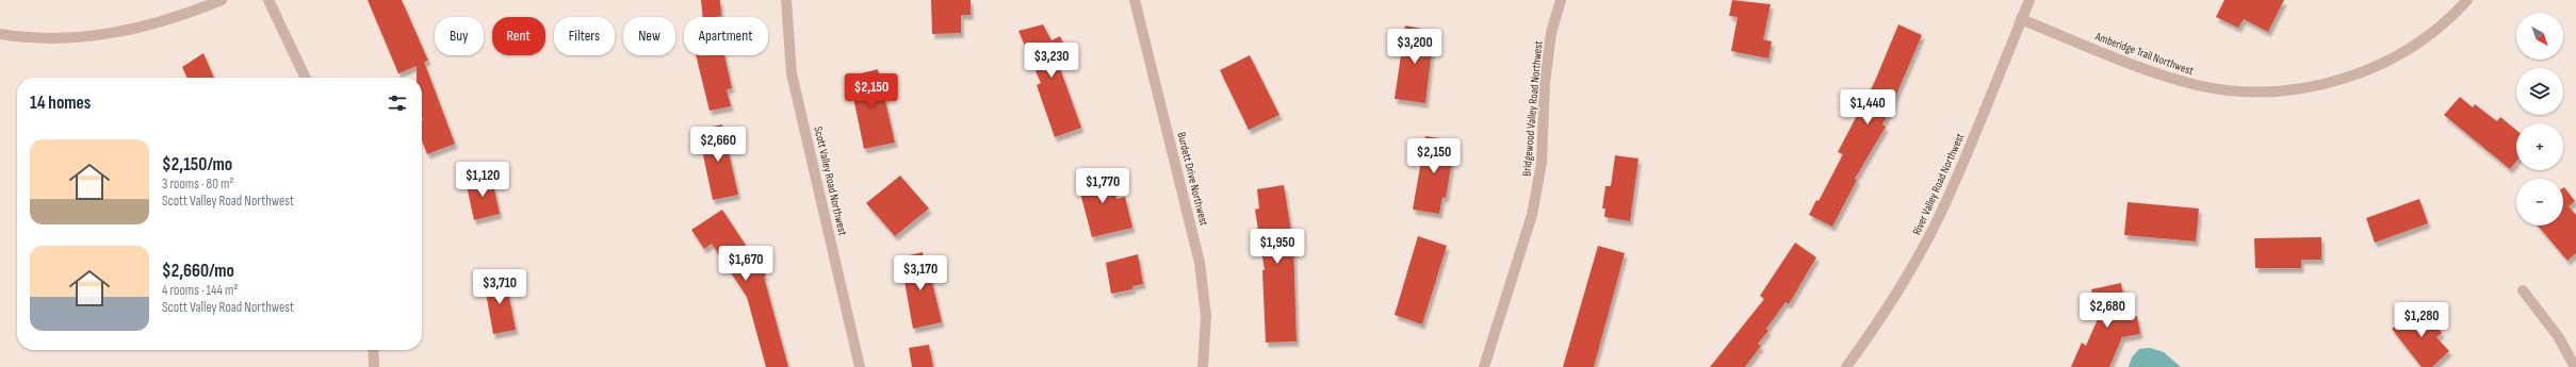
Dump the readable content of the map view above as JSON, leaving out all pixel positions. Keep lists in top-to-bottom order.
{
  "streets": {
    "street": [
      "Amberidge Trail Northwest",
      "Bridgewood Valley Road Northwest",
      "Burdett Drive Northwest",
      "Scott Valley Road Northwest",
      "River Valley Road Northwest"
    ]
  },
  "crossings": [
    ["Amberidge Trail Northwest", "River Valley Road Northwest"]
  ],
  "north": "bottom right",
  "page": {
    "map_buttons": ["+", "−"],
    "chip": [
      "Buy",
      "Rent",
      "Filters",
      "New",
      "Apartment"
    ],
    "price": [
      "$3,200",
      "$3,230",
      "$2,150",
      "$1,440",
      "$2,660",
      "$2,150",
      "$1,120",
      "$1,770",
      "$1,950",
      "$1,670",
      "$3,170",
      "$3,710",
      "$2,680",
      "$1,280"
    ],
    "heading": "14 homes",
    "list": [
      {
        "name": "$2,150/mo",
        "note": "3 rooms · 80 m² · Scott Valley Road Northwest"
      },
      {
        "name": "$2,660/mo",
        "note": "4 rooms · 144 m² · Scott Valley Road Northwest"
      }
    ]
  }
}
